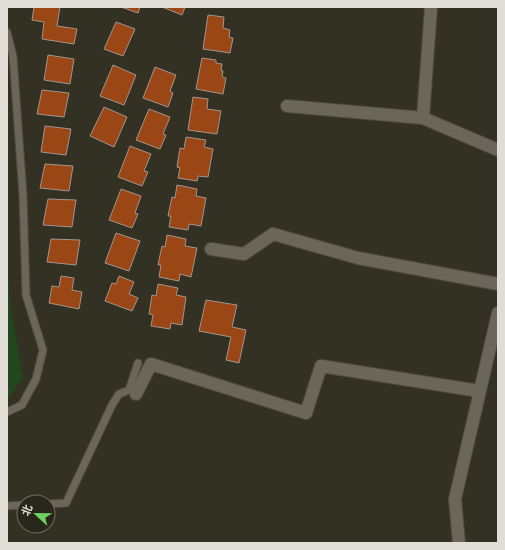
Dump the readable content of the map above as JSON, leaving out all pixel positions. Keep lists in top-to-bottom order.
{
  "north": "left"
}
